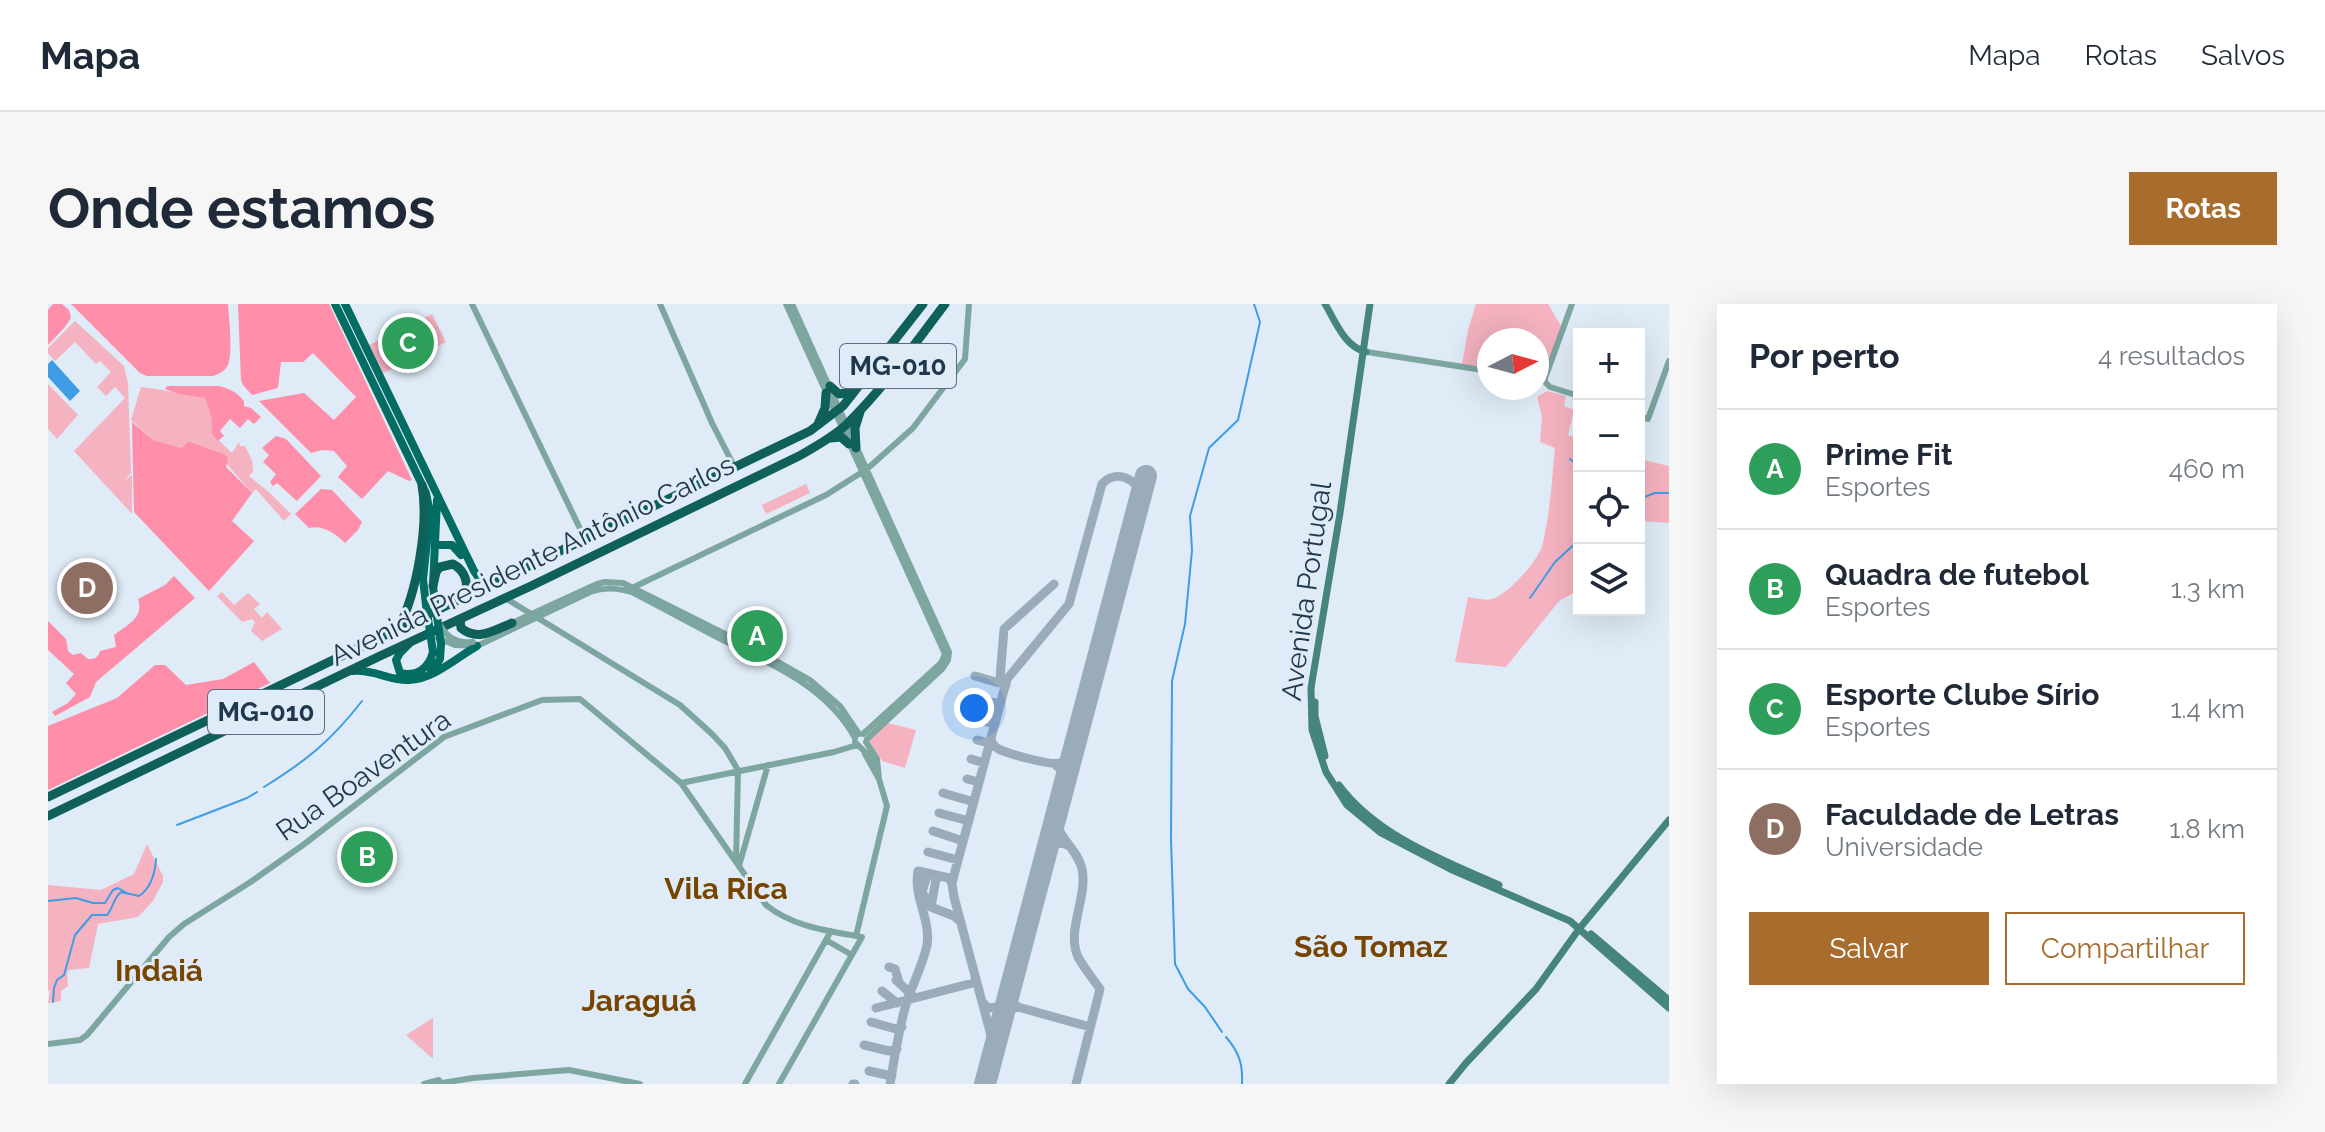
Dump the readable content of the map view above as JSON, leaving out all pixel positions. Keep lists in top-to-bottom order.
{
  "streets": {
    "highway": ["MG-010", "Avenida Presidente Antônio Carlos"],
    "main road": ["Avenida Portugal"],
    "street": ["Rua Boaventura"]
  },
  "districts": [
    "Vila Rica",
    "São Tomaz",
    "Indaiá",
    "Jaraguá"
  ],
  "north": "right",
  "page": {
    "header": "Mapa",
    "nav": ["Mapa", "Rotas", "Salvos"],
    "buttons": [
      "Rotas",
      ["Salvar", "Compartilhar"]
    ],
    "title": "Onde estamos",
    "heading": ["Por perto", "4 resultados"],
    "pins": [
      "C",
      "D",
      "A",
      "B"
    ],
    "map_buttons": ["+", "−"],
    "list": [
      {
        "mark": "A",
        "name": "Prime Fit",
        "note": "Esportes",
        "value": "460 m"
      },
      {
        "mark": "B",
        "name": "Quadra de futebol",
        "note": "Esportes",
        "value": "1.3 km"
      },
      {
        "mark": "C",
        "name": "Esporte Clube Sírio",
        "note": "Esportes",
        "value": "1.4 km"
      },
      {
        "mark": "D",
        "name": "Faculdade de Letras",
        "note": "Universidade",
        "value": "1.8 km"
      }
    ]
  }
}
